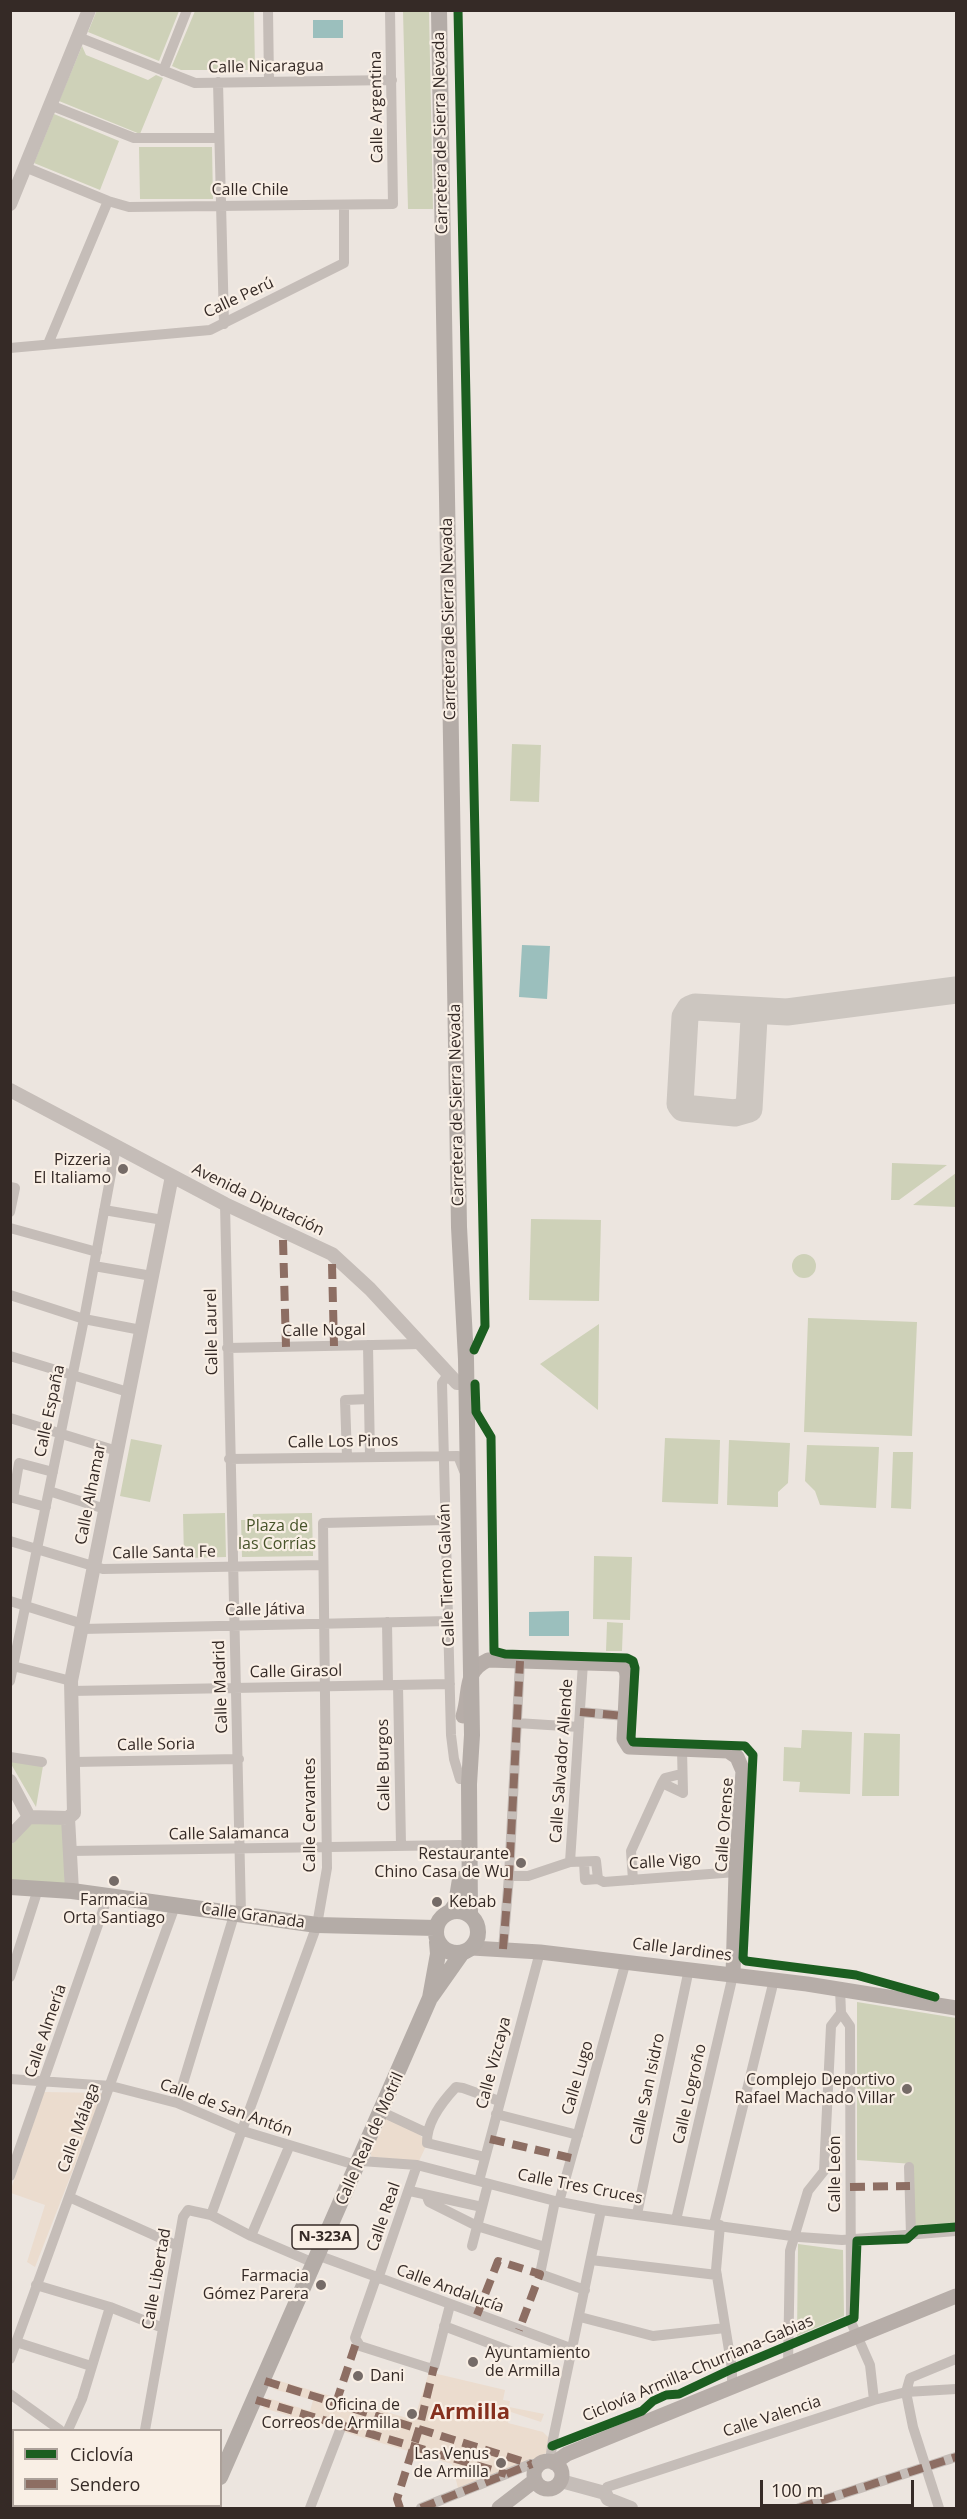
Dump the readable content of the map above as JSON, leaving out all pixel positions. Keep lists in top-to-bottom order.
{
  "streets": {
    "main road": [
      "Carretera de Sierra Nevada",
      "Calle Tierno Galván",
      "Calle Orense",
      "Calle Granada",
      "Calle Jardines",
      "Calle Real de Motril",
      "N-323A"
    ],
    "street": [
      "Calle Nicaragua",
      "Calle Argentina",
      "Calle Chile",
      "Calle Perú",
      "Avenida Diputación",
      "Calle Nogal",
      "Calle Laurel",
      "Calle España",
      "Calle Los Pinos",
      "Calle Alhamar",
      "Calle Santa Fe",
      "Calle Játiva",
      "Calle Girasol",
      "Calle Madrid",
      "Calle Soria",
      "Calle Salvador Allende",
      "Calle Burgos",
      "Calle Cervantes",
      "Calle Salamanca",
      "Calle Vigo",
      "Calle Almería",
      "Calle Vizcaya",
      "Calle Lugo",
      "Calle San Isidro",
      "Calle Logroño",
      "Calle de San Antón",
      "Calle Málaga",
      "Calle León",
      "Calle Tres Cruces",
      "Calle Real",
      "Calle Libertad",
      "Calle Andalucía",
      "Calle Valencia"
    ],
    "cycle path": ["Ciclovía Armilla-Churriana-Gabias"]
  },
  "crossings": [
    ["Calle Nicaragua", "Calle Argentina"],
    ["Calle Argentina", "Calle Chile"],
    ["Carretera de Sierra Nevada", "Avenida Diputación"],
    ["Carretera de Sierra Nevada", "Calle Tierno Galván"],
    ["Calle Chile", "Calle Perú"],
    ["Avenida Diputación", "Calle Nogal"],
    ["Avenida Diputación", "Calle Laurel"],
    ["Avenida Diputación", "Calle España"],
    ["Avenida Diputación", "Calle Alhamar"],
    ["Avenida Diputación", "Calle Tierno Galván"],
    ["Calle Nogal", "Calle Laurel"],
    ["Calle Laurel", "Calle Los Pinos"],
    ["Calle Laurel", "Calle Madrid"],
    ["Calle España", "Calle Santa Fe"],
    ["Calle España", "Calle Játiva"],
    ["Calle España", "Calle Girasol"],
    ["Calle Los Pinos", "Calle Tierno Galván"],
    ["Calle Los Pinos", "Calle Madrid"],
    ["Calle Alhamar", "Calle Santa Fe"],
    ["Calle Alhamar", "Calle Játiva"],
    ["Calle Alhamar", "Calle Girasol"],
    ["Calle Alhamar", "Calle Soria"],
    ["Calle Santa Fe", "Calle Madrid"],
    ["Calle Santa Fe", "Calle Cervantes"],
    ["Calle Tierno Galván", "Calle Játiva"],
    ["Calle Tierno Galván", "Calle Girasol"],
    ["Calle Tierno Galván", "Calle Cervantes"],
    ["Calle Tierno Galván", "Calle Salamanca"],
    ["Calle Tierno Galván", "Calle Granada"],
    ["Calle Tierno Galván", "Calle Jardines"],
    ["Calle Tierno Galván", "Calle Real de Motril"],
    ["Calle Játiva", "Calle Madrid"],
    ["Calle Játiva", "Calle Burgos"],
    ["Calle Játiva", "Calle Cervantes"],
    ["Calle Girasol", "Calle Madrid"],
    ["Calle Girasol", "Calle Burgos"],
    ["Calle Girasol", "Calle Cervantes"],
    ["Calle Madrid", "Calle Soria"],
    ["Calle Madrid", "Calle Salamanca"],
    ["Calle Madrid", "Calle Granada"],
    ["Calle Madrid", "Calle de San Antón"],
    ["Calle Salvador Allende", "Calle Orense"],
    ["Calle Salvador Allende", "Calle Vigo"],
    ["Calle Burgos", "Calle Salamanca"],
    ["Calle Cervantes", "Calle Salamanca"],
    ["Calle Cervantes", "Calle Granada"],
    ["Calle Cervantes", "Calle de San Antón"],
    ["Calle Orense", "Calle Vigo"],
    ["Calle Orense", "Calle Jardines"],
    ["Calle Orense", "Calle Logroño"],
    ["Calle Granada", "Calle Jardines"],
    ["Calle Granada", "Calle Almería"],
    ["Calle Granada", "Calle Málaga"],
    ["Calle Granada", "Calle Real de Motril"],
    ["Calle Jardines", "Calle Vizcaya"],
    ["Calle Jardines", "Calle Lugo"],
    ["Calle Jardines", "Calle San Isidro"],
    ["Calle Jardines", "Calle Logroño"],
    ["Calle Jardines", "Calle Real de Motril"],
    ["Calle Jardines", "Calle León"],
    ["Calle Almería", "Calle de San Antón"],
    ["Calle Vizcaya", "Calle Tres Cruces"],
    ["Calle Lugo", "Calle Tres Cruces"],
    ["Calle San Isidro", "Calle Tres Cruces"],
    ["Calle Logroño", "Calle Tres Cruces"],
    ["Calle de San Antón", "Calle Málaga"],
    ["Calle de San Antón", "Calle Real de Motril"],
    ["Calle de San Antón", "Calle Tres Cruces"],
    ["Calle Real de Motril", "Calle Tres Cruces"],
    ["Calle Real de Motril", "Calle Andalucía"],
    ["Calle León", "Calle Tres Cruces"],
    ["Calle León", "Calle Valencia"],
    ["Calle Tres Cruces", "Calle Real"],
    ["Calle Real", "Calle Andalucía"],
    ["Calle Libertad", "Calle Andalucía"]
  ],
  "districts": ["Armilla"],
  "parks": ["Plaza de las Corrías"],
  "places": [
    "Pizzeria El Italiamo",
    "Restaurante Chino Casa de Wu",
    "Farmacia Orta Santiago",
    "Kebab",
    "Complejo Deportivo Rafael Machado Villar",
    "Farmacia Gómez Parera",
    "Ayuntamiento de Armilla",
    "Dani",
    "Oficina de Correos de Armilla",
    "Las Venus de Armilla"
  ],
  "legend": ["Ciclovía", "Sendero"],
  "scale_bar": "100 m"
}
